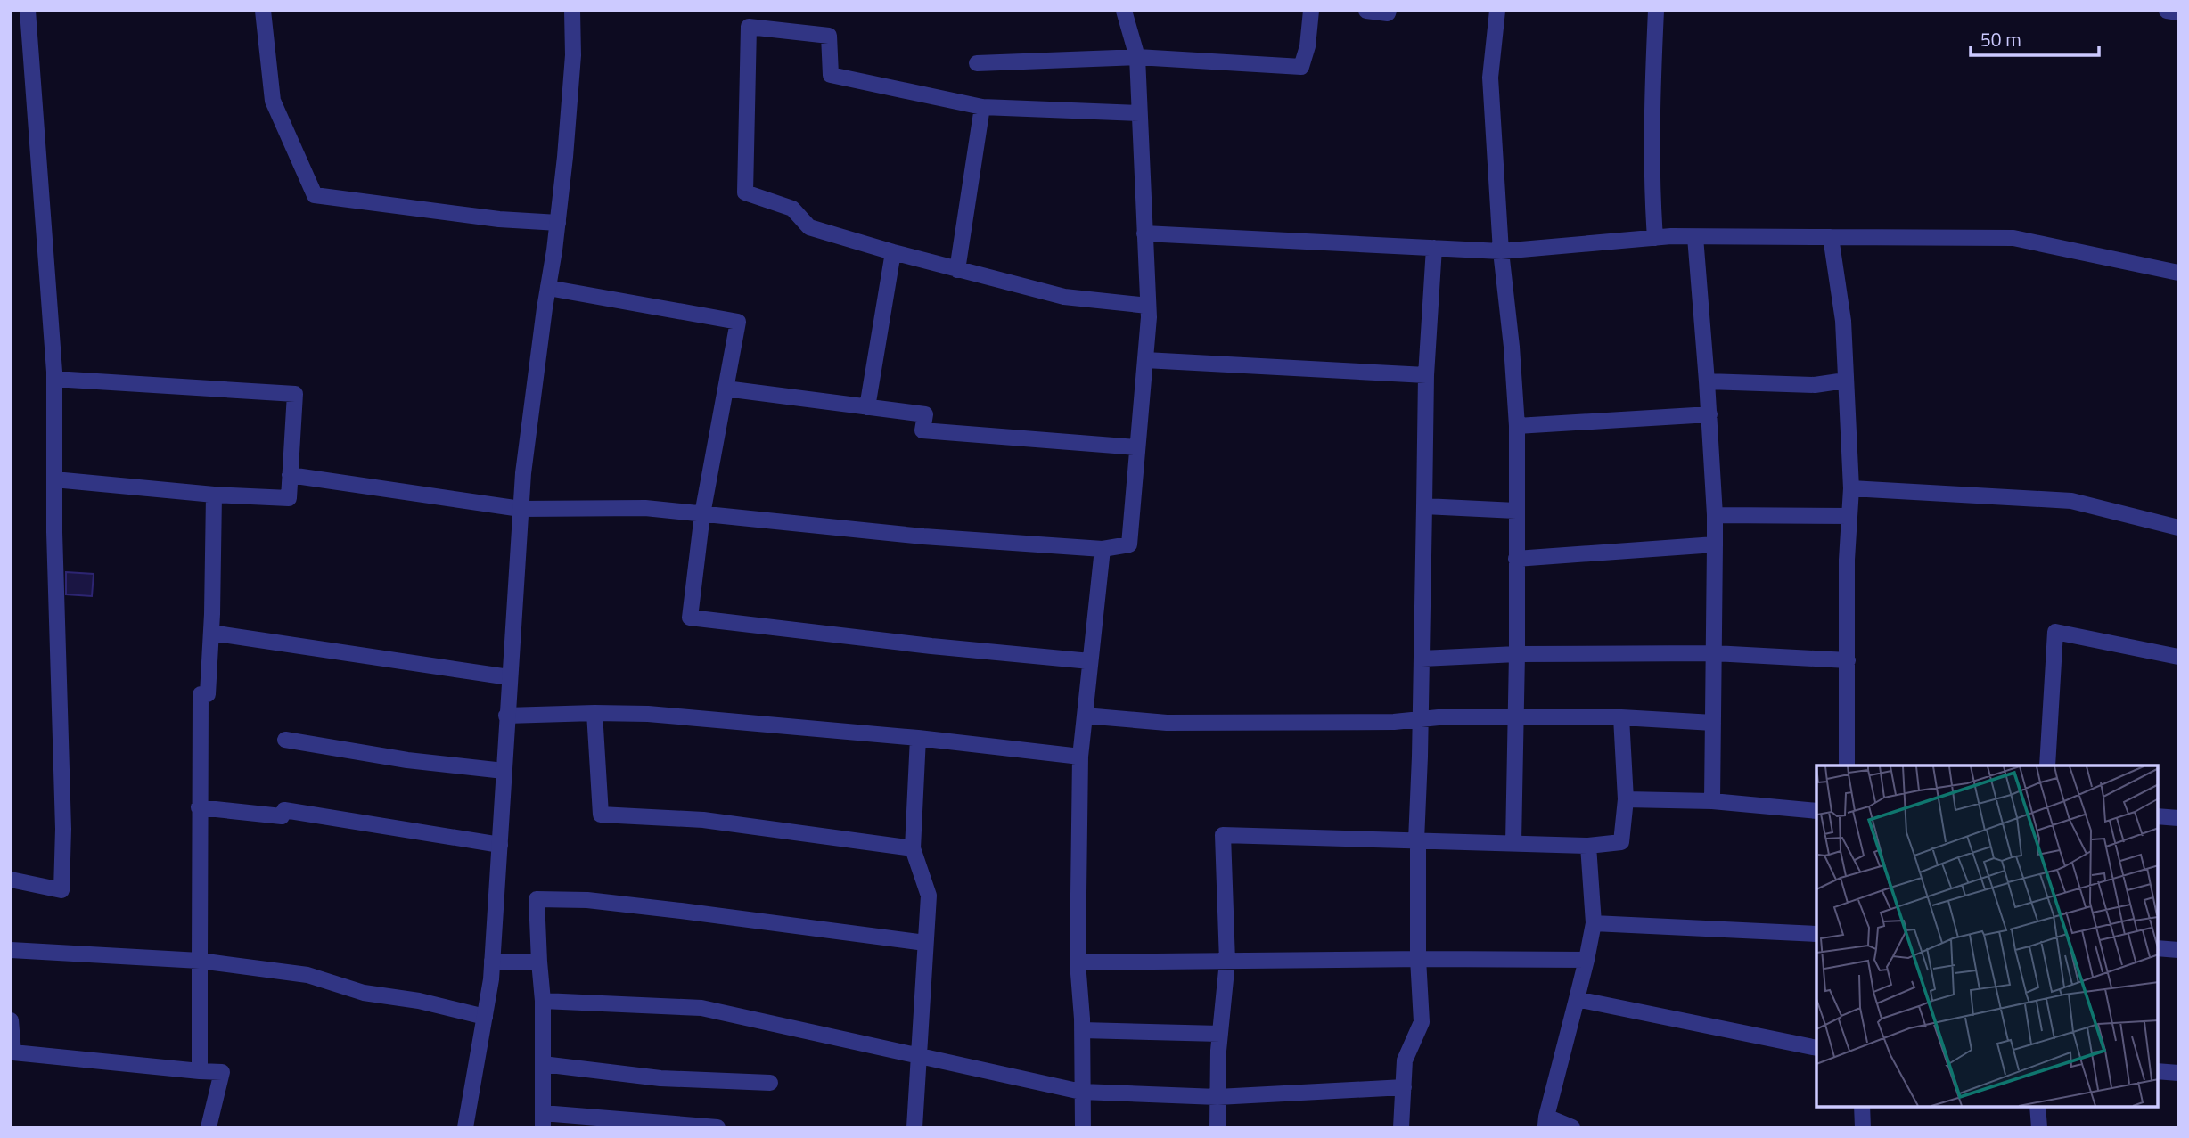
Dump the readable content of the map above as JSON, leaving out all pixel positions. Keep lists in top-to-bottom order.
{
  "scale_bar": "50 m"
}
